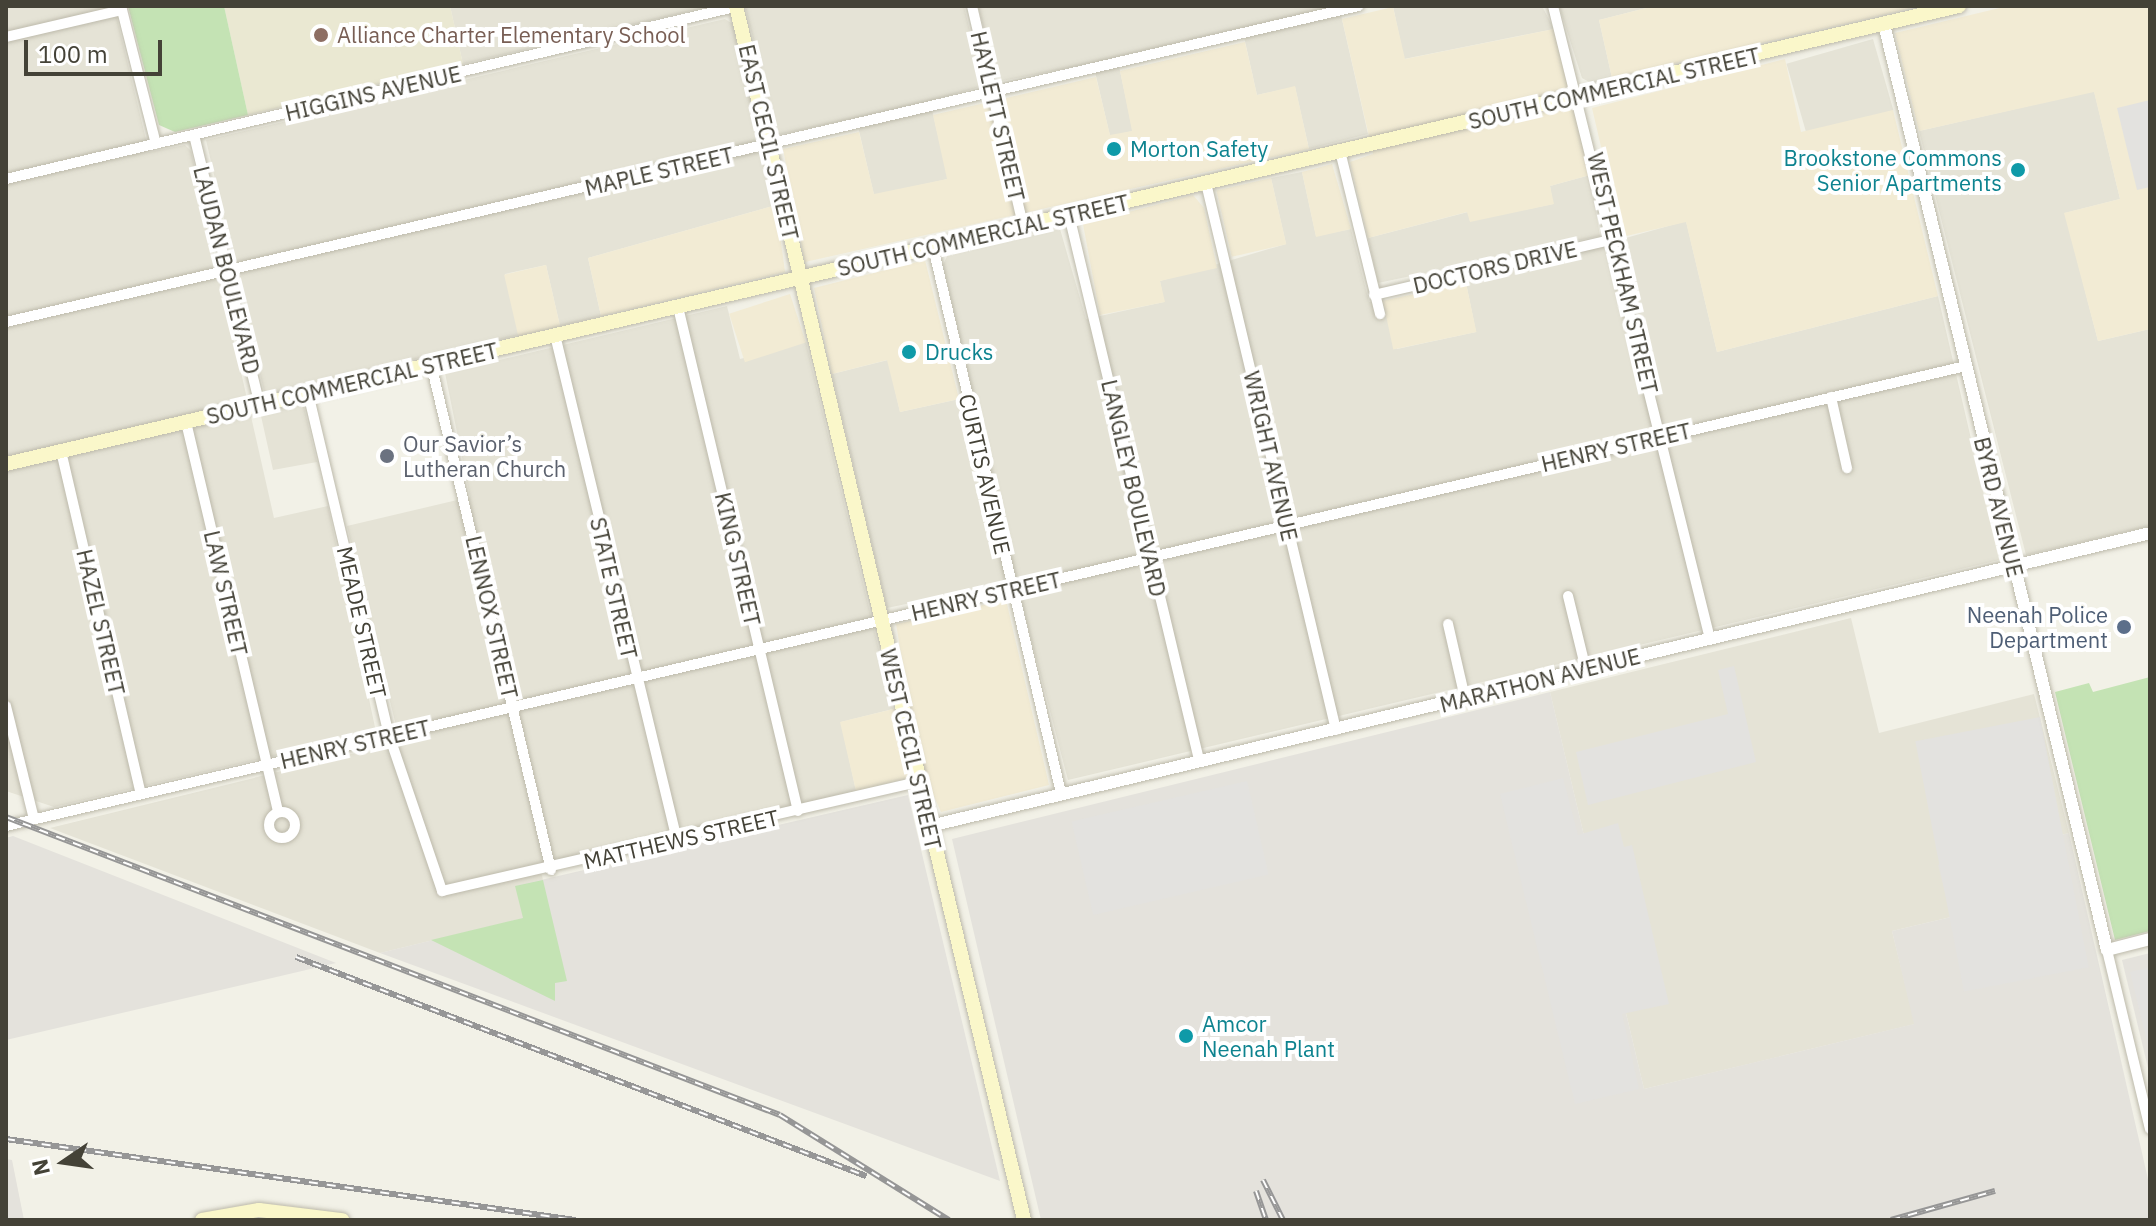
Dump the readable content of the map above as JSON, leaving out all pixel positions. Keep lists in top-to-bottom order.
{
  "streets": {
    "main road": ["SOUTH COMMERCIAL STREET", "EAST CECIL STREET", "WEST CECIL STREET"],
    "street": [
      "HIGGINS AVENUE",
      "HAYLETT STREET",
      "MAPLE STREET",
      "DOCTORS DRIVE",
      "LAUDAN BOULEVARD",
      "WEST PECKHAM STREET",
      "HENRY STREET",
      "WRIGHT AVENUE",
      "CURTIS AVENUE",
      "LANGLEY BOULEVARD",
      "BYRD AVENUE",
      "KING STREET",
      "STATE STREET",
      "LAW STREET",
      "LENNOX STREET",
      "HAZEL STREET",
      "MEADE STREET",
      "MARATHON AVENUE",
      "MATTHEWS STREET"
    ]
  },
  "crossings": [
    ["SOUTH COMMERCIAL STREET", "HAYLETT STREET"],
    ["SOUTH COMMERCIAL STREET", "EAST CECIL STREET"],
    ["SOUTH COMMERCIAL STREET", "LAUDAN BOULEVARD"],
    ["SOUTH COMMERCIAL STREET", "WEST PECKHAM STREET"],
    ["SOUTH COMMERCIAL STREET", "WRIGHT AVENUE"],
    ["SOUTH COMMERCIAL STREET", "CURTIS AVENUE"],
    ["SOUTH COMMERCIAL STREET", "LANGLEY BOULEVARD"],
    ["SOUTH COMMERCIAL STREET", "BYRD AVENUE"],
    ["SOUTH COMMERCIAL STREET", "KING STREET"],
    ["SOUTH COMMERCIAL STREET", "STATE STREET"],
    ["SOUTH COMMERCIAL STREET", "LAW STREET"],
    ["SOUTH COMMERCIAL STREET", "LENNOX STREET"],
    ["SOUTH COMMERCIAL STREET", "HAZEL STREET"],
    ["SOUTH COMMERCIAL STREET", "MEADE STREET"],
    ["SOUTH COMMERCIAL STREET", "WEST CECIL STREET"],
    ["HIGGINS AVENUE", "EAST CECIL STREET"],
    ["HIGGINS AVENUE", "LAUDAN BOULEVARD"],
    ["HAYLETT STREET", "MAPLE STREET"],
    ["EAST CECIL STREET", "MAPLE STREET"],
    ["EAST CECIL STREET", "WEST CECIL STREET"],
    ["MAPLE STREET", "LAUDAN BOULEVARD"],
    ["DOCTORS DRIVE", "WEST PECKHAM STREET"],
    ["WEST PECKHAM STREET", "HENRY STREET"],
    ["WEST PECKHAM STREET", "MARATHON AVENUE"],
    ["HENRY STREET", "WRIGHT AVENUE"],
    ["HENRY STREET", "CURTIS AVENUE"],
    ["HENRY STREET", "LANGLEY BOULEVARD"],
    ["HENRY STREET", "BYRD AVENUE"],
    ["HENRY STREET", "KING STREET"],
    ["HENRY STREET", "STATE STREET"],
    ["HENRY STREET", "LAW STREET"],
    ["HENRY STREET", "LENNOX STREET"],
    ["HENRY STREET", "HAZEL STREET"],
    ["HENRY STREET", "MEADE STREET"],
    ["HENRY STREET", "WEST CECIL STREET"],
    ["WRIGHT AVENUE", "MARATHON AVENUE"],
    ["CURTIS AVENUE", "MARATHON AVENUE"],
    ["LANGLEY BOULEVARD", "MARATHON AVENUE"],
    ["BYRD AVENUE", "MARATHON AVENUE"],
    ["KING STREET", "MATTHEWS STREET"],
    ["STATE STREET", "MATTHEWS STREET"],
    ["LENNOX STREET", "MATTHEWS STREET"],
    ["MEADE STREET", "MATTHEWS STREET"],
    ["MARATHON AVENUE", "WEST CECIL STREET"],
    ["WEST CECIL STREET", "MATTHEWS STREET"]
  ],
  "places": [
    "Alliance Charter Elementary School",
    "Morton Safety",
    "Brookstone Commons Senior Apartments",
    "Drucks",
    "Our Savior’s Lutheran Church",
    "Neenah Police Department",
    "Amcor Neenah Plant"
  ],
  "scale_bar": "100 m",
  "north": "left"
}
